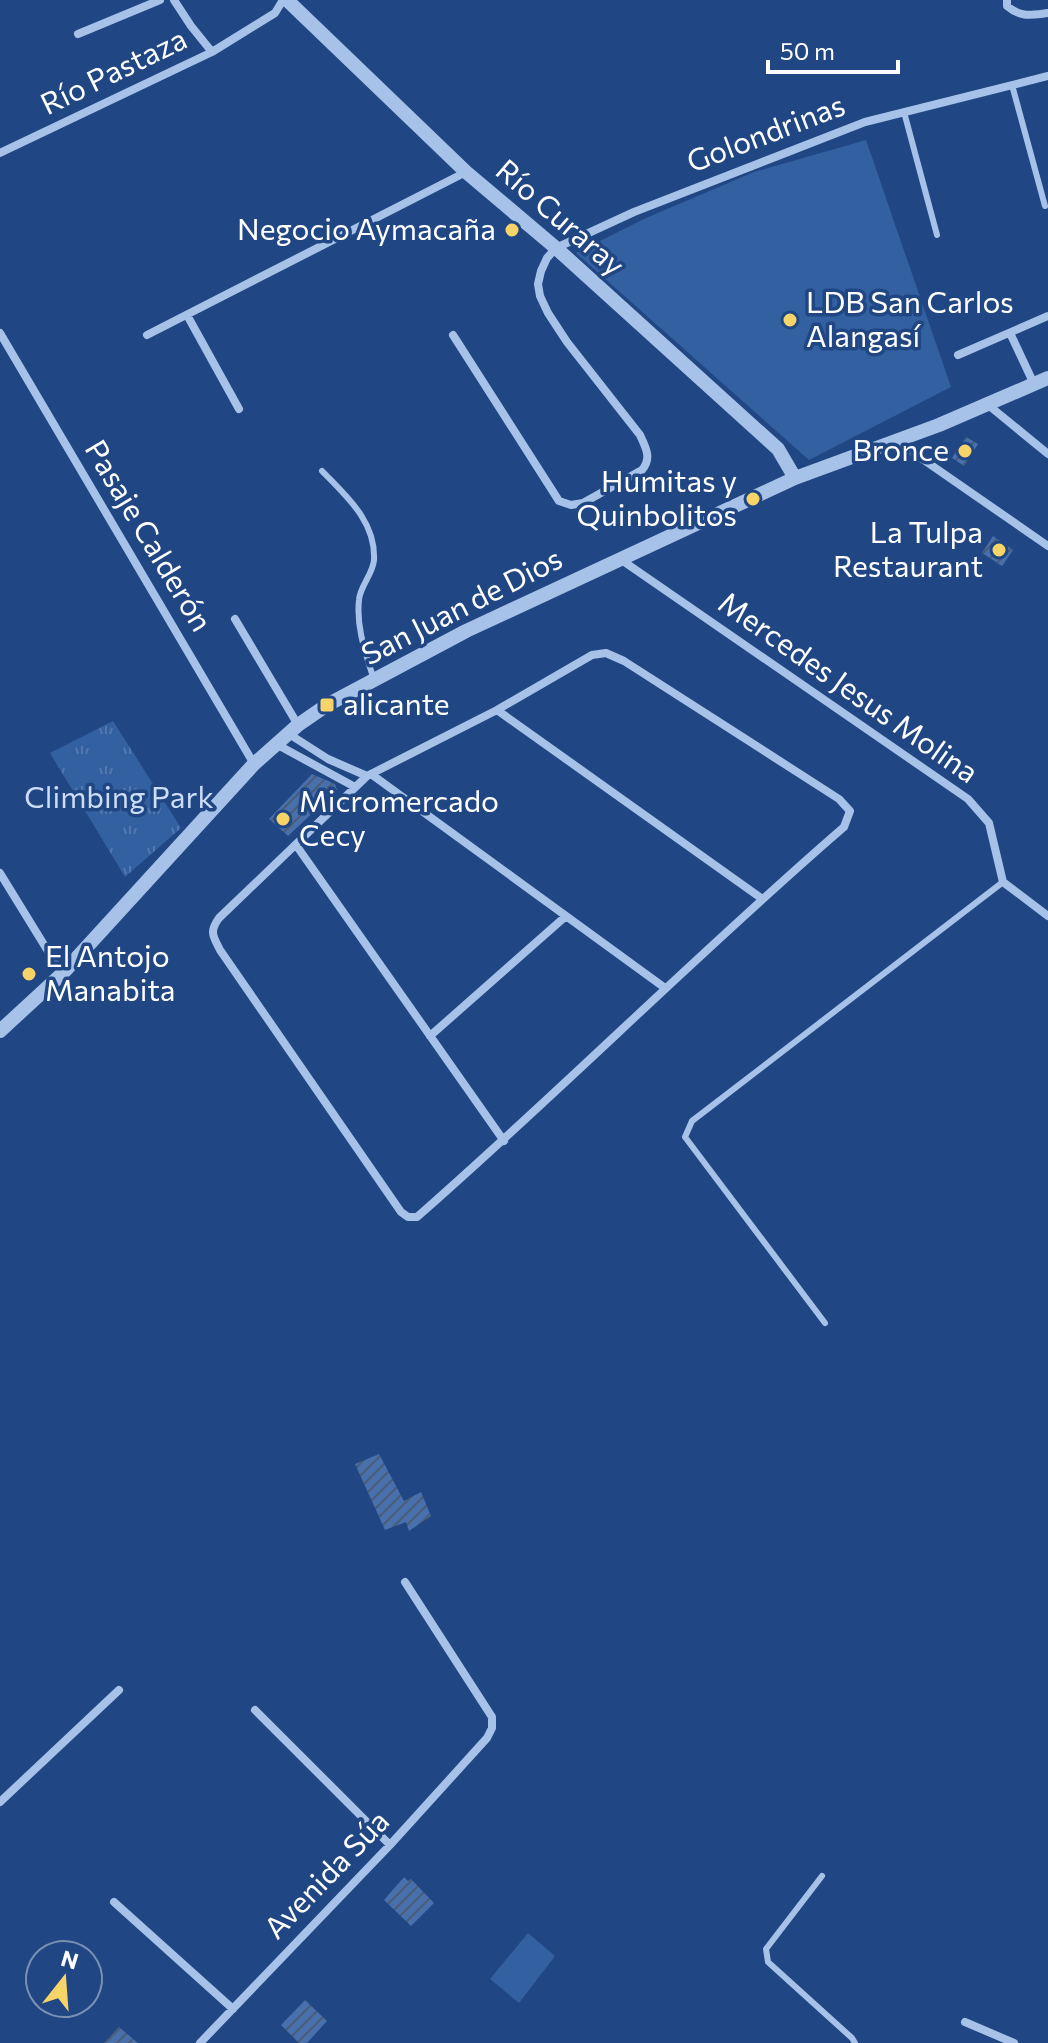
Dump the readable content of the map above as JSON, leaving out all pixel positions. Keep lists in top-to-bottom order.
{
  "streets": {
    "street": [
      "Río Pastaza",
      "Golondrinas",
      "Río Curaray",
      "Pasaje Calderón",
      "San Juan de Dios",
      "Mercedes Jesus Molina",
      "Avenida Súa"
    ]
  },
  "crossings": [
    ["Río Pastaza", "Río Curaray"],
    ["Golondrinas", "Río Curaray"],
    ["Río Curaray", "San Juan de Dios"],
    ["Pasaje Calderón", "San Juan de Dios"],
    ["San Juan de Dios", "Mercedes Jesus Molina"]
  ],
  "parks": ["Climbing Park"],
  "places": {
    "other": [
      "Negocio Aymacaña",
      "LDB San Carlos Alangasí",
      "Bronce",
      "Humitas y Quinbolitos",
      "La Tulpa Restaurant",
      "Micromercado Cecy",
      "El Antojo Manabita"
    ],
    "transit": ["alicante"]
  },
  "scale_bar": "50 m",
  "north": "top"
}
